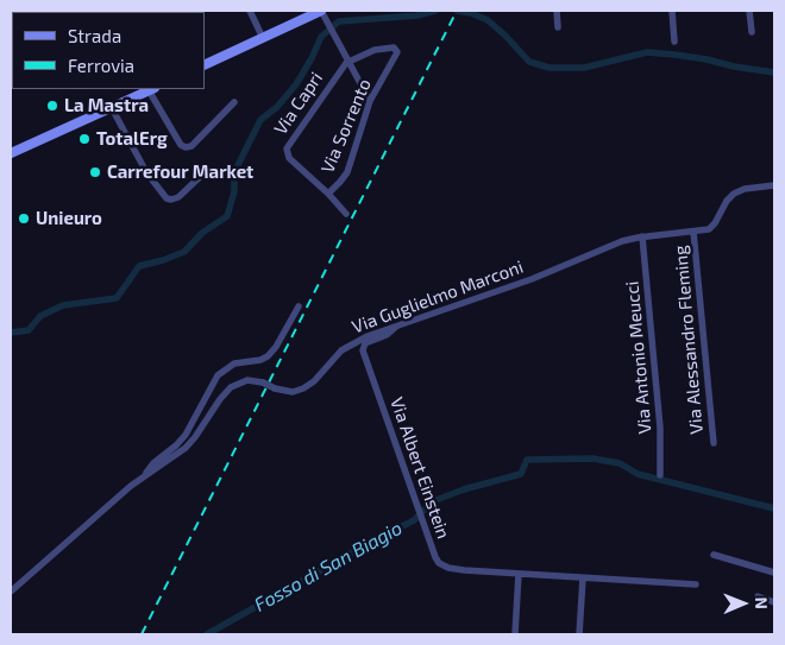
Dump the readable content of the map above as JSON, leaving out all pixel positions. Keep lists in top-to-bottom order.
{
  "streets": {
    "street": [
      "Via Capri",
      "Via Sorrento",
      "Via Guglielmo Marconi",
      "Via Alessandro Fleming",
      "Via Antonio Meucci",
      "Via Albert Einstein"
    ]
  },
  "crossings": [
    ["Via Capri", "Via Sorrento"],
    ["Via Guglielmo Marconi", "Via Alessandro Fleming"],
    ["Via Guglielmo Marconi", "Via Antonio Meucci"],
    ["Via Guglielmo Marconi", "Via Albert Einstein"]
  ],
  "water": ["Fosso di San Biagio"],
  "places": [
    "La Mastra",
    "TotalErg",
    "Carrefour Market",
    "Unieuro"
  ],
  "legend": ["Strada", "Ferrovia"],
  "north": "right"
}
